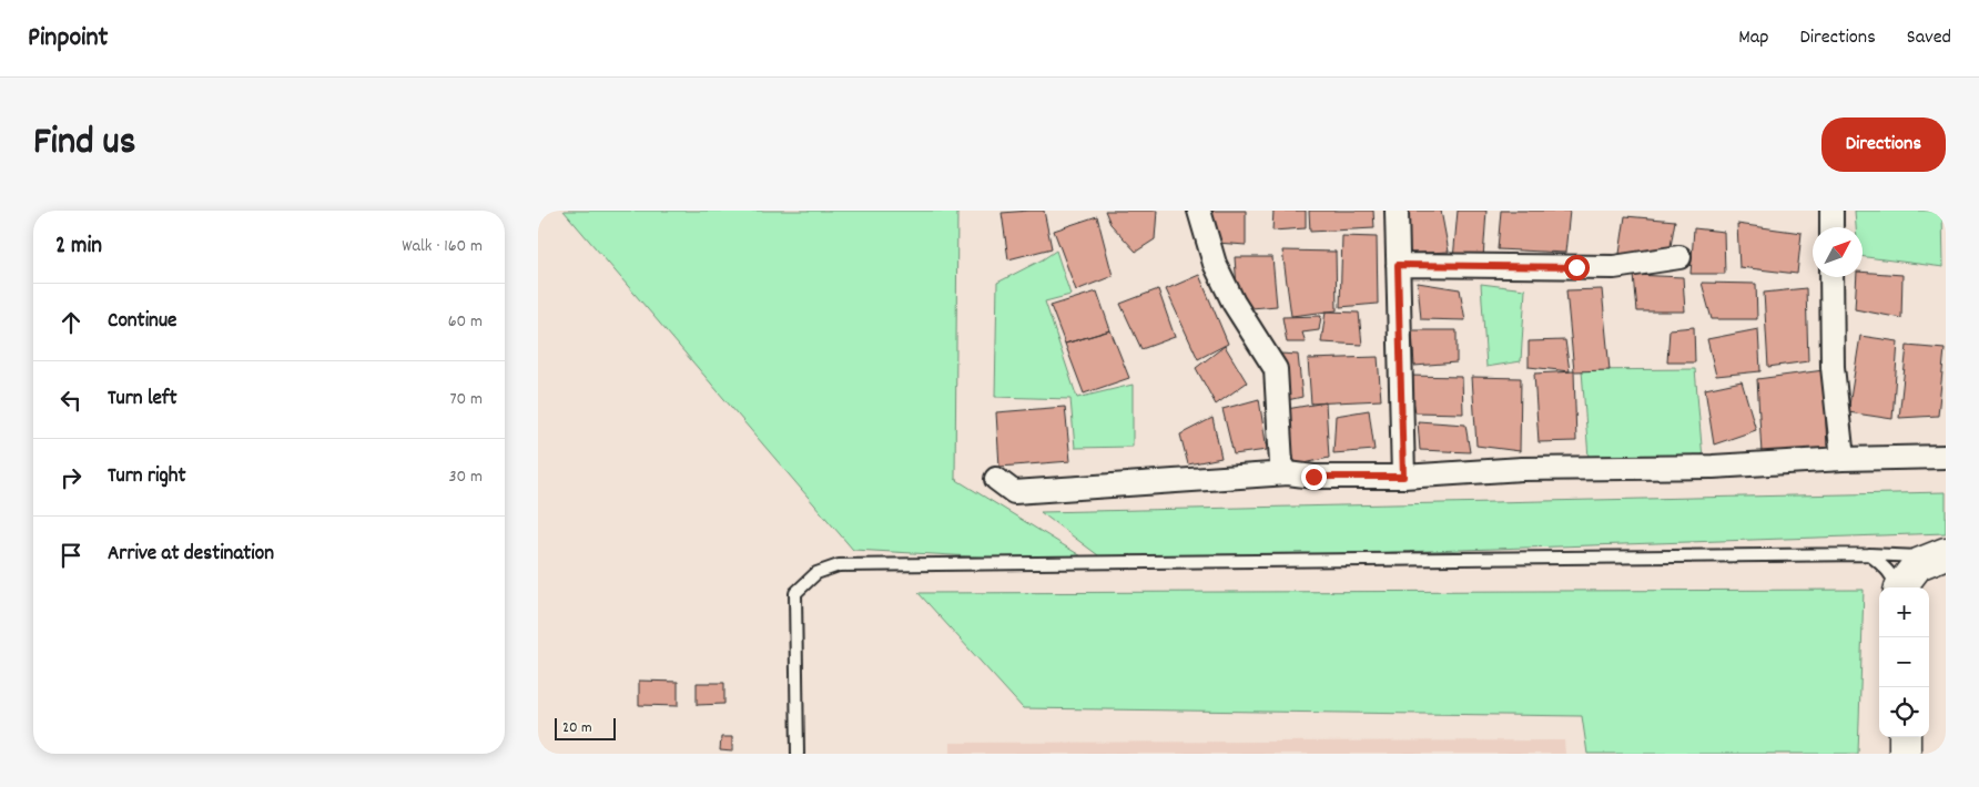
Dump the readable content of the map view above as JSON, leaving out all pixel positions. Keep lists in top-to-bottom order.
{
  "scale_bar": "20 m",
  "north": "top right",
  "page": {
    "header": "Pinpoint",
    "nav": ["Map", "Directions", "Saved"],
    "title": "Find us",
    "buttons": "Directions",
    "heading": ["2 min", "Walk · 160 m"],
    "list": [
      ["Continue", "60 m"],
      ["Turn left", "70 m"],
      ["Turn right", "30 m"],
      "Arrive at destination"
    ],
    "map_buttons": ["+", "−"],
    "scale": "20 m"
  }
}
